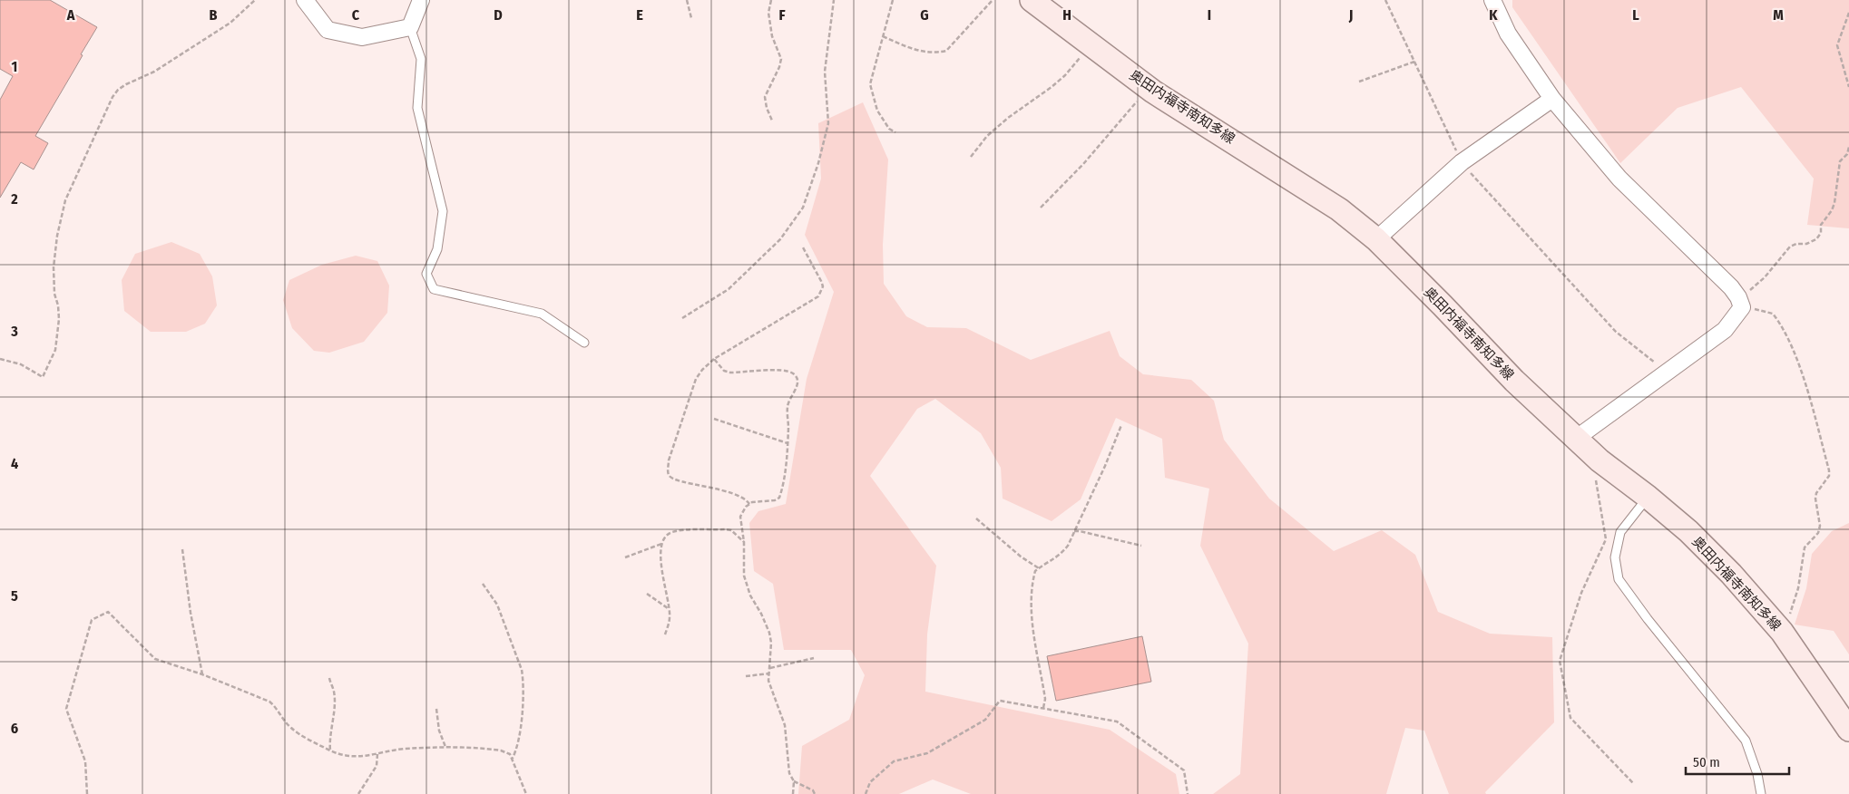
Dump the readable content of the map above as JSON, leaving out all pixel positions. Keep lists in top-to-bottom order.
{
  "streets": {
    "main road": ["奥田内福寺南知多線"]
  },
  "scale_bar": "50 m",
  "grid": {
    "columns": [
      "A",
      "B",
      "C",
      "D",
      "E",
      "F",
      "G",
      "H",
      "I",
      "J",
      "K",
      "L",
      "M"
    ],
    "rows": [
      "1",
      "2",
      "3",
      "4",
      "5",
      "6"
    ]
  }
}
